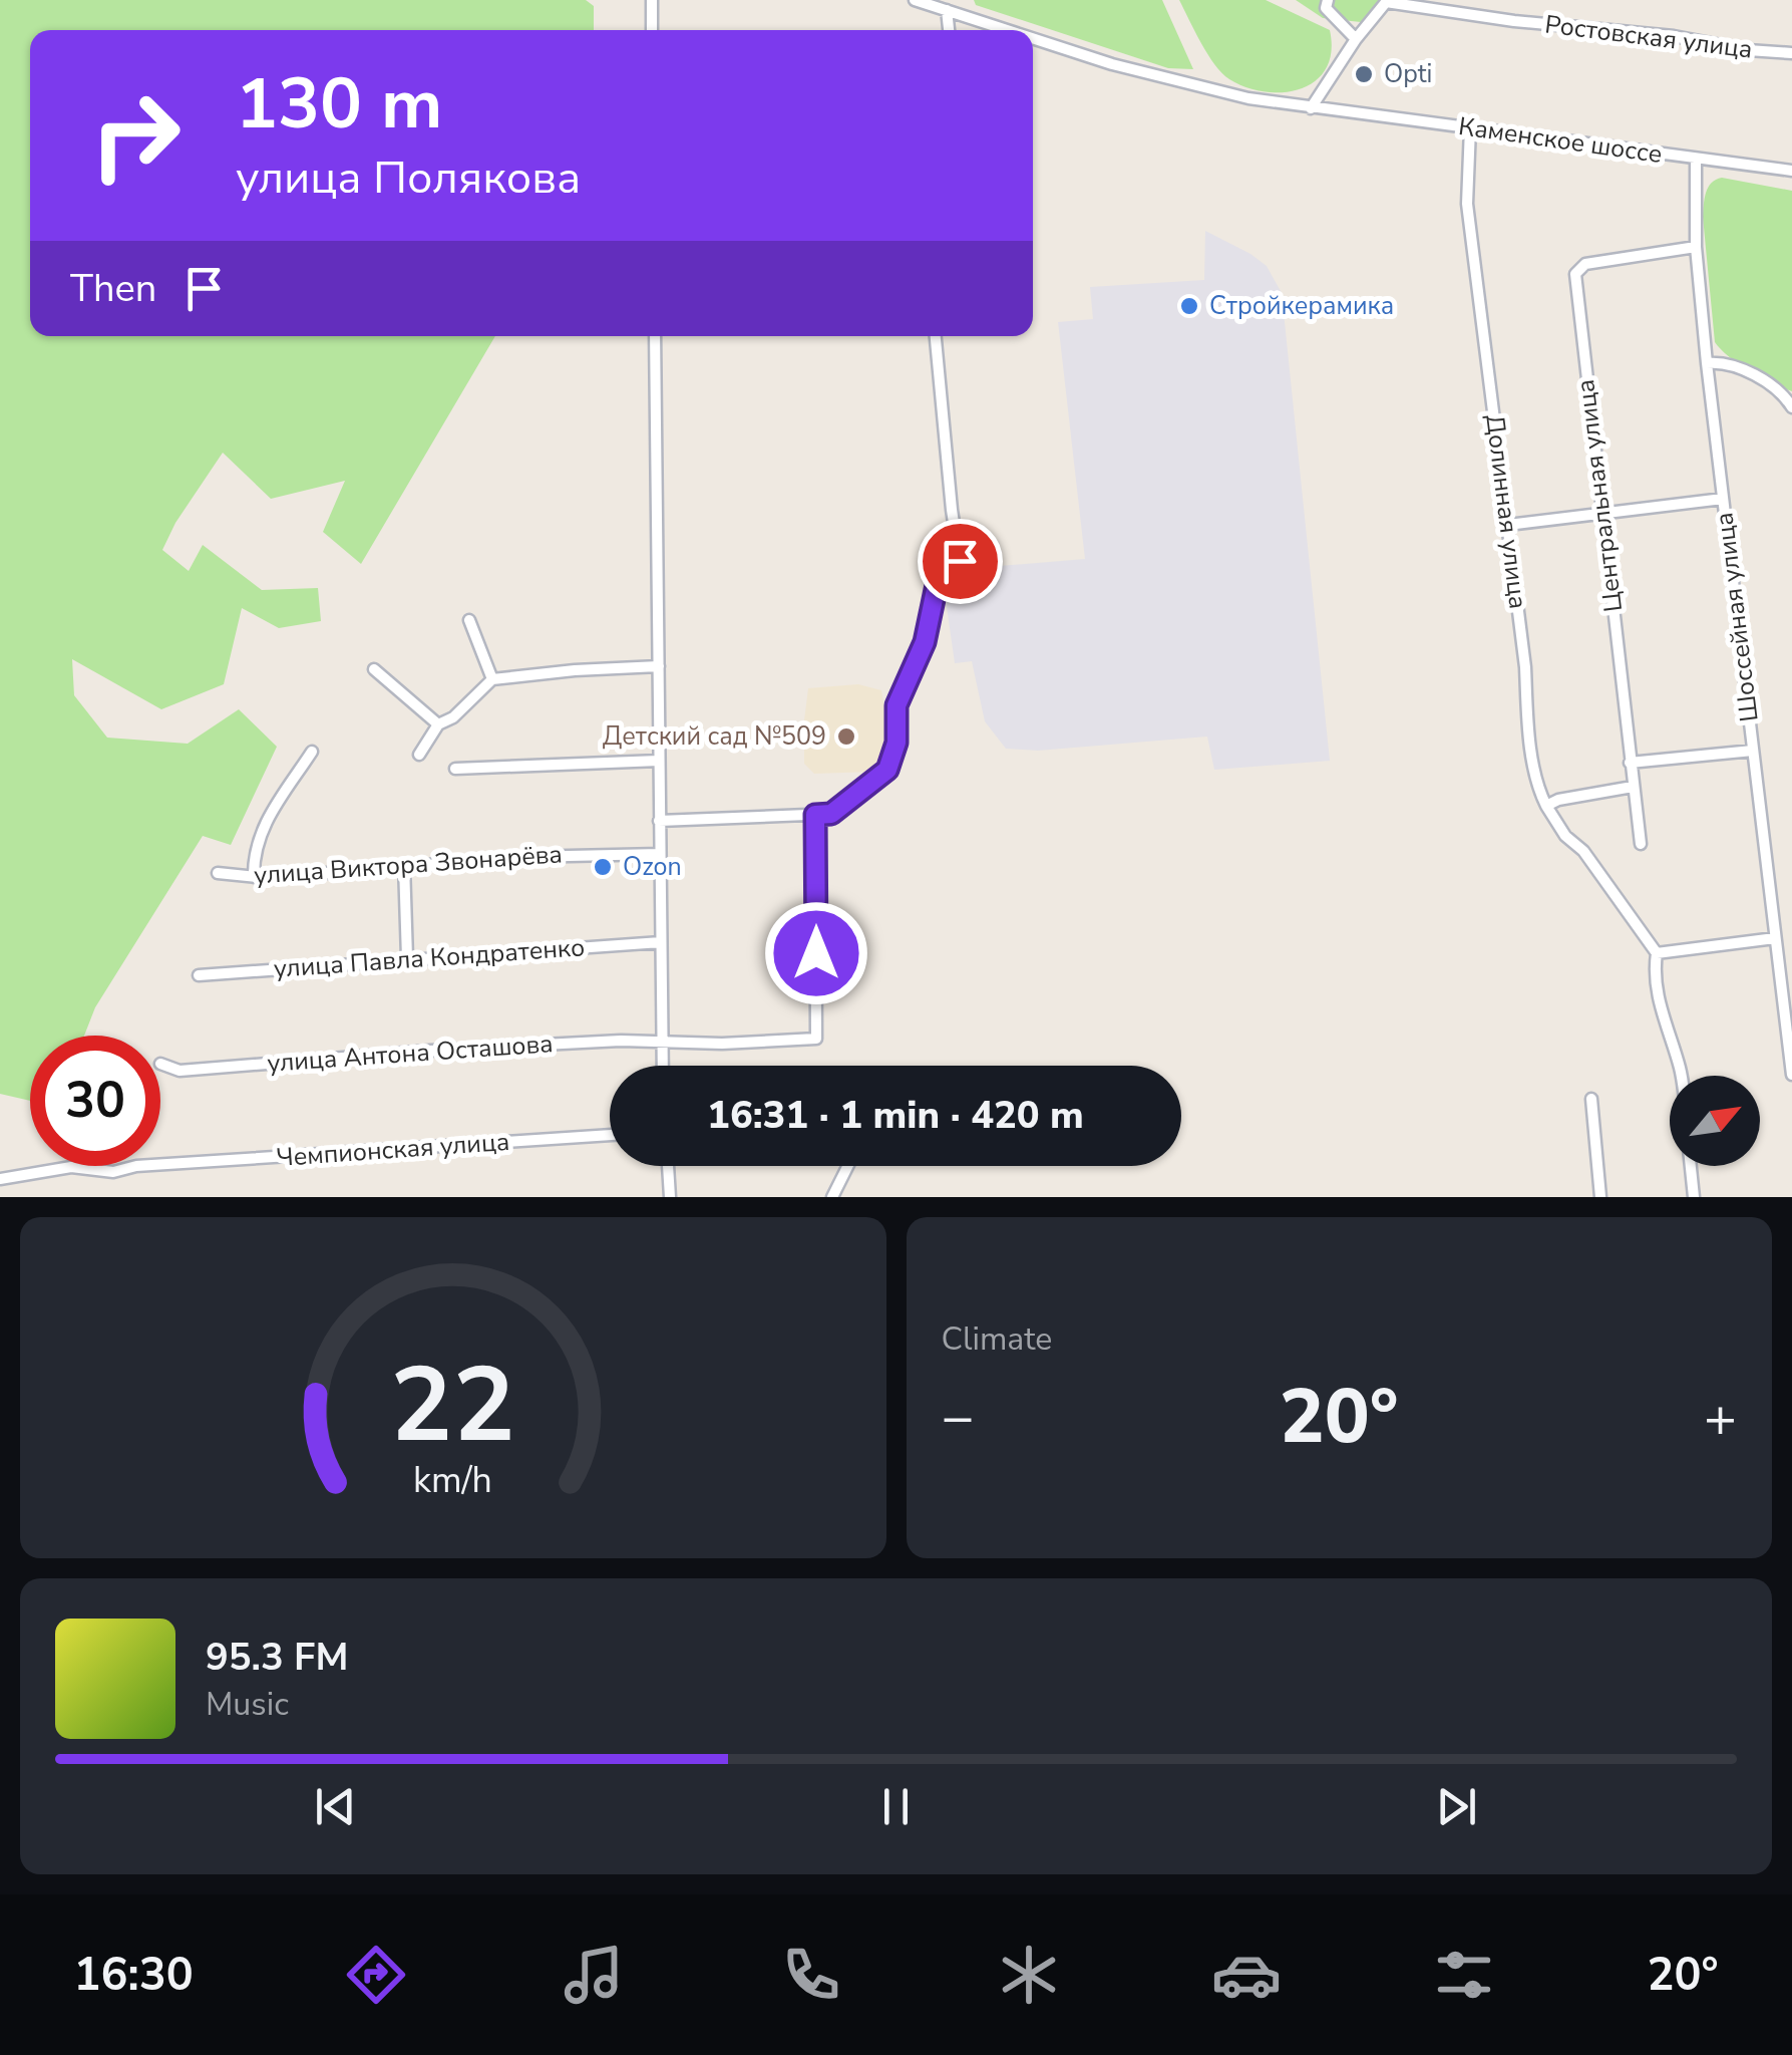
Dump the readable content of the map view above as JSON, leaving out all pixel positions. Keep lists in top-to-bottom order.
{
  "streets": {
    "street": [
      "Ростовская улица",
      "Каменское шоссе",
      "Центральная улица",
      "Долинная улица",
      "Шоссейная улица",
      "улица Виктора Звонарёва",
      "улица Павла Кондратенко",
      "улица Антона Осташова",
      "Чемпионская улица"
    ]
  },
  "crossings": [
    ["Каменское шоссе", "Долинная улица"],
    ["Каменское шоссе", "Шоссейная улица"],
    ["Центральная улица", "Шоссейная улица"]
  ],
  "places": [
    "Opti",
    "Стройкерамика",
    "Детский сад №509",
    "Ozon"
  ],
  "north": "top right",
  "page": {
    "turn": ["130 m", "улица Полякова"],
    "then": "Then",
    "limit": "30",
    "trip": "16:31 · 1 min · 420 m",
    "tile": "Climate",
    "heat": ["−", "20°", "+"],
    "song": ["95.3 FM", "Music"],
    "tabs": ["16:30", "20°"],
    "gauge": ["22", "km/h"]
  }
}
